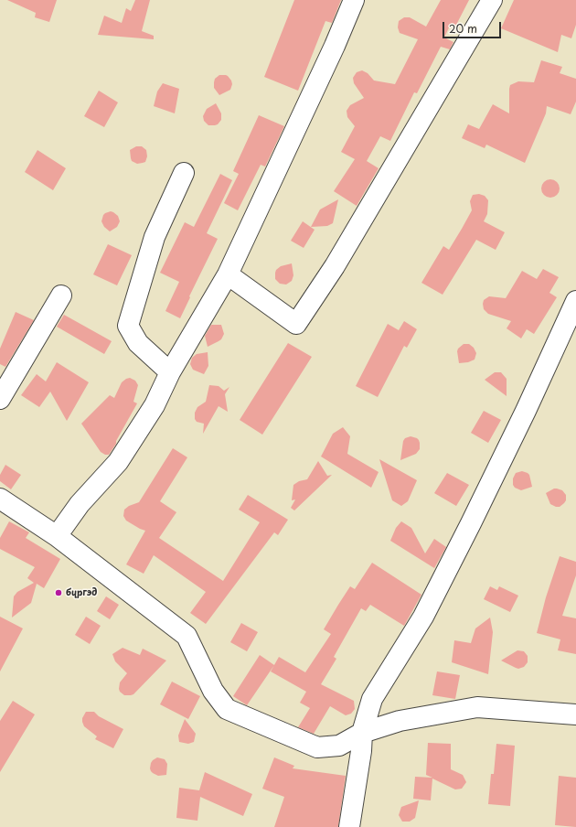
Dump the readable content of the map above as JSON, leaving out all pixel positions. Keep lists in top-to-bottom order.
{
  "places": ["бүргэд"],
  "scale_bar": "20 m"
}
